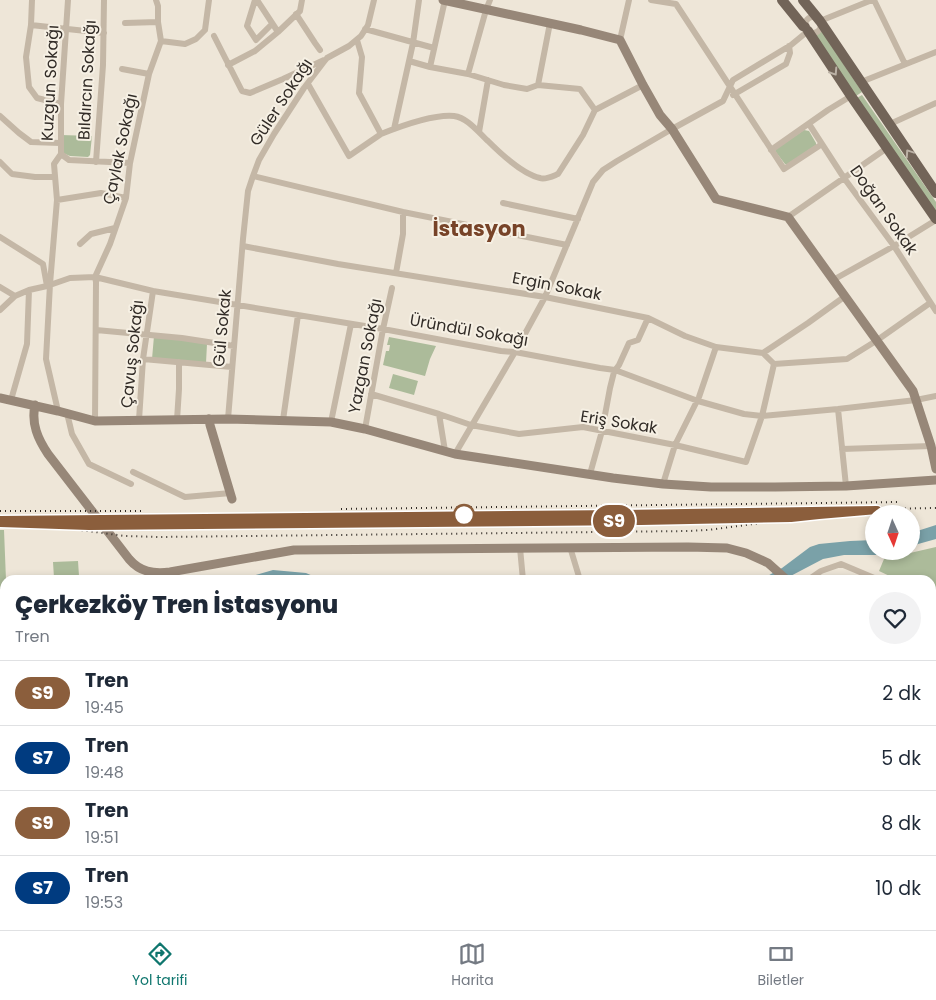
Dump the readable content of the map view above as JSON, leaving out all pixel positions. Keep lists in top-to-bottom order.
{
  "streets": {
    "street": [
      "Bıldırcın Sokağı",
      "Kuzgun Sokağı",
      "Güler Sokağı",
      "Çaylak Sokağı",
      "Doğan Sokak",
      "Ergin Sokak",
      "Gül Sokak",
      "Üründül Sokağı",
      "Çavuş Sokağı",
      "Yazgan Sokağı",
      "Eriş Sokak"
    ]
  },
  "crossings": [
    ["Kuzgun Sokağı", "Üründül Sokağı"],
    ["Güler Sokağı", "Ergin Sokak"],
    ["Güler Sokağı", "Gül Sokak"],
    ["Çaylak Sokağı", "Üründül Sokağı"],
    ["Ergin Sokak", "Gül Sokak"],
    ["Gül Sokak", "Üründül Sokağı"],
    ["Üründül Sokağı", "Çavuş Sokağı"],
    ["Üründül Sokağı", "Yazgan Sokağı"],
    ["Üründül Sokağı", "Eriş Sokak"],
    ["Yazgan Sokağı", "Eriş Sokak"]
  ],
  "districts": ["İstasyon"],
  "north": "bottom",
  "page": {
    "on_map": "S9",
    "heading": ["Çerkezköy Tren İstasyonu", "Tren"],
    "list": [
      {
        "mark": "S9",
        "name": "Tren",
        "note": "19:45",
        "value": "2 dk"
      },
      {
        "mark": "S7",
        "name": "Tren",
        "note": "19:48",
        "value": "5 dk"
      },
      {
        "mark": "S9",
        "name": "Tren",
        "note": "19:51",
        "value": "8 dk"
      },
      {
        "mark": "S7",
        "name": "Tren",
        "note": "19:53",
        "value": "10 dk"
      }
    ],
    "tabs": ["Yol tarifi", "Harita", "Biletler"]
  }
}
